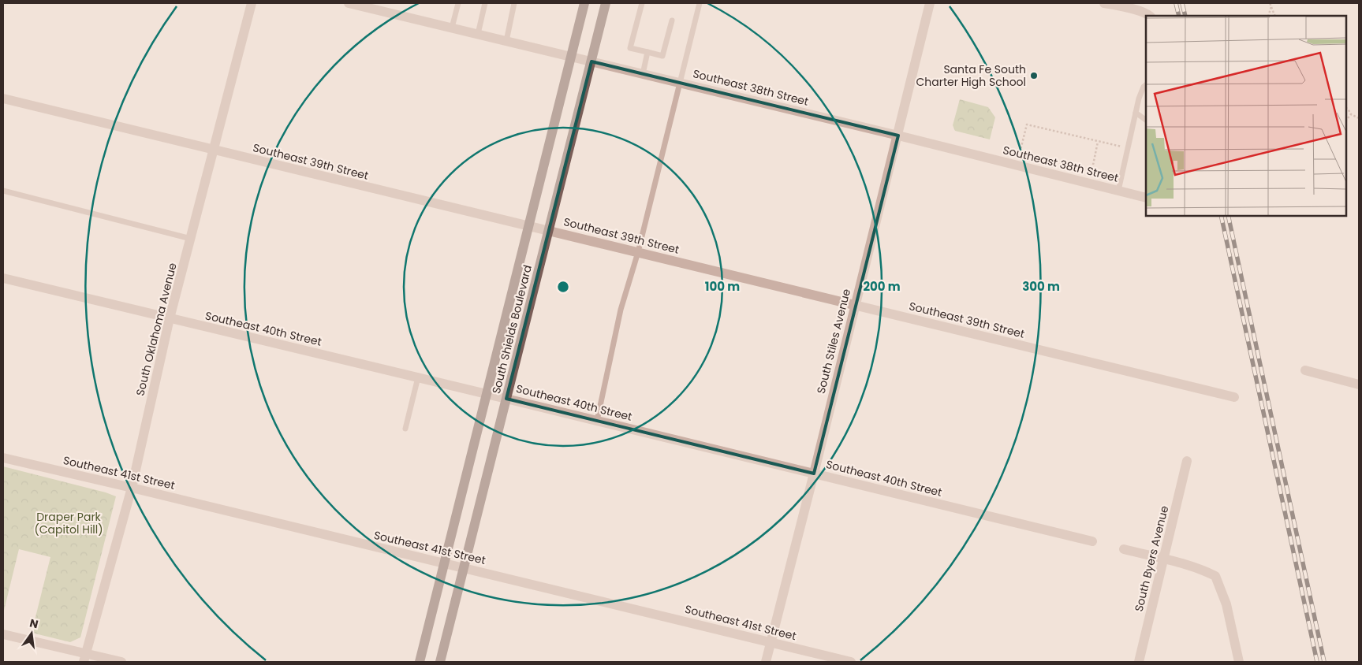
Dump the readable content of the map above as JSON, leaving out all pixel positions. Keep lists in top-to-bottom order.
{
  "streets": {
    "main road": ["South Shields Boulevard"],
    "street": [
      "Southeast 38th Street",
      "Southeast 39th Street",
      "Southeast 40th Street",
      "South Oklahoma Avenue",
      "South Stiles Avenue",
      "Southeast 41st Street",
      "South Byers Avenue"
    ]
  },
  "crossings": [
    ["Southeast 38th Street", "South Shields Boulevard"],
    ["Southeast 38th Street", "South Stiles Avenue"],
    ["Southeast 39th Street", "South Oklahoma Avenue"],
    ["Southeast 39th Street", "South Shields Boulevard"],
    ["Southeast 39th Street", "South Stiles Avenue"],
    ["Southeast 40th Street", "South Oklahoma Avenue"],
    ["Southeast 40th Street", "South Shields Boulevard"],
    ["Southeast 40th Street", "South Stiles Avenue"],
    ["South Oklahoma Avenue", "Southeast 41st Street"],
    ["South Shields Boulevard", "Southeast 41st Street"],
    ["South Stiles Avenue", "Southeast 41st Street"]
  ],
  "parks": ["Draper Park (Capitol Hill)"],
  "places": ["Santa Fe South Charter High School"],
  "north": "top",
  "rings": ["100 m", "200 m", "300 m"]
}
